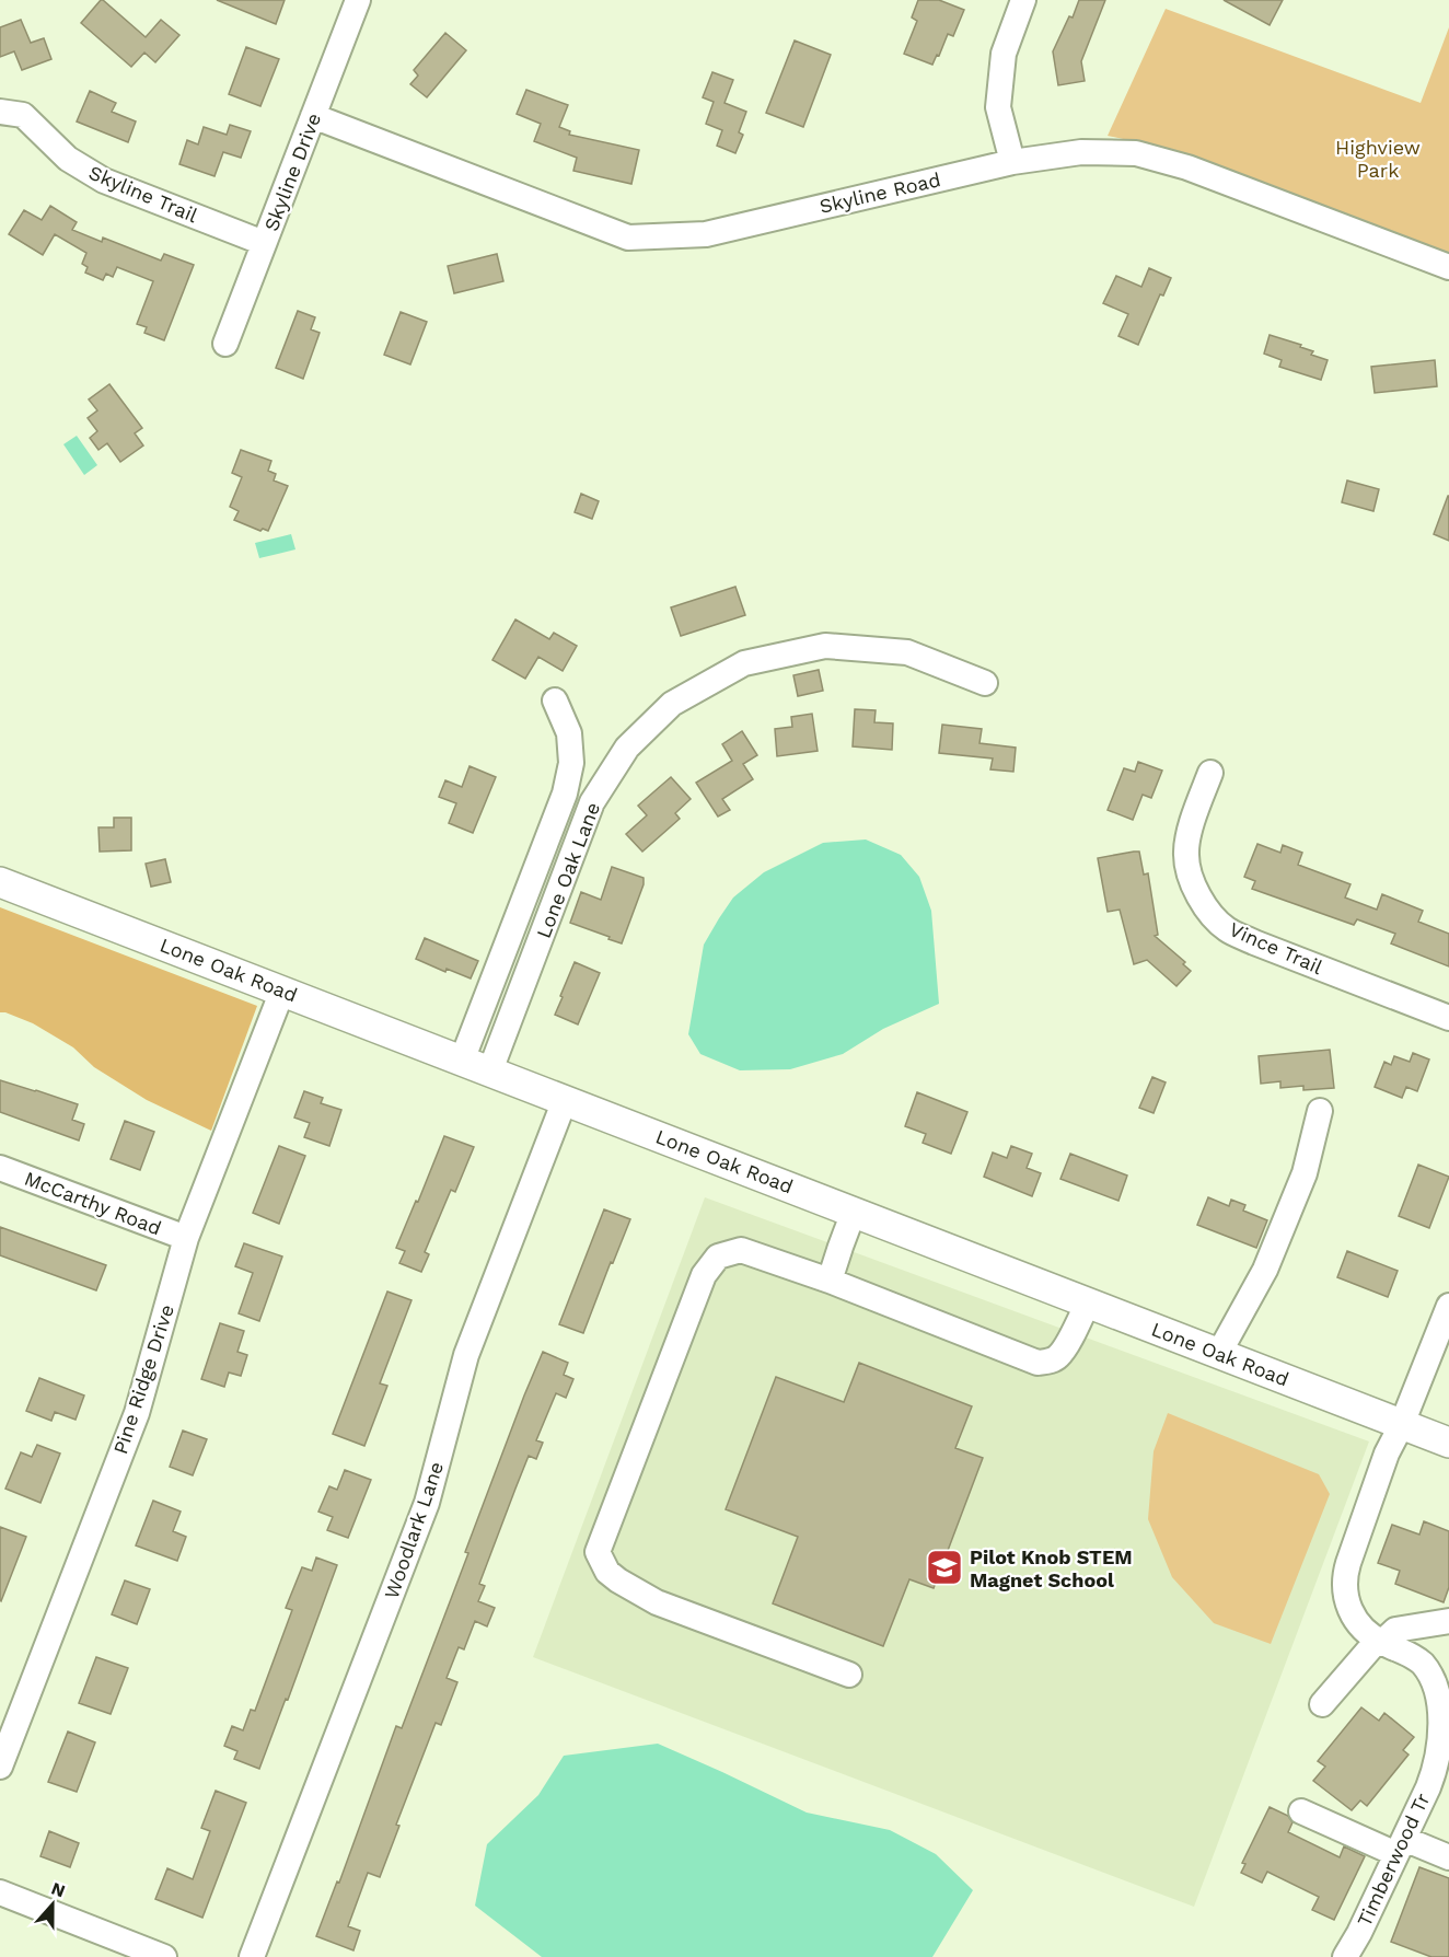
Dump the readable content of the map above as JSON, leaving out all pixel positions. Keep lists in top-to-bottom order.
{
  "streets": {
    "main road": ["Lone Oak Road"],
    "street": [
      "Skyline Drive",
      "Skyline Road",
      "Skyline Trail",
      "Lone Oak Lane",
      "Vince Trail",
      "McCarthy Road",
      "Pine Ridge Drive",
      "Woodlark Lane",
      "Timberwood Tr"
    ]
  },
  "crossings": [
    ["Skyline Drive", "Skyline Road"],
    ["Skyline Drive", "Skyline Trail"],
    ["Lone Oak Lane", "Lone Oak Road"],
    ["Lone Oak Road", "Pine Ridge Drive"],
    ["Lone Oak Road", "Woodlark Lane"],
    ["Lone Oak Road", "Timberwood Tr"],
    ["McCarthy Road", "Pine Ridge Drive"]
  ],
  "parks": ["Highview Park"],
  "places": {
    "school or university": ["Pilot Knob STEM Magnet School"]
  },
  "north": "top"
}
